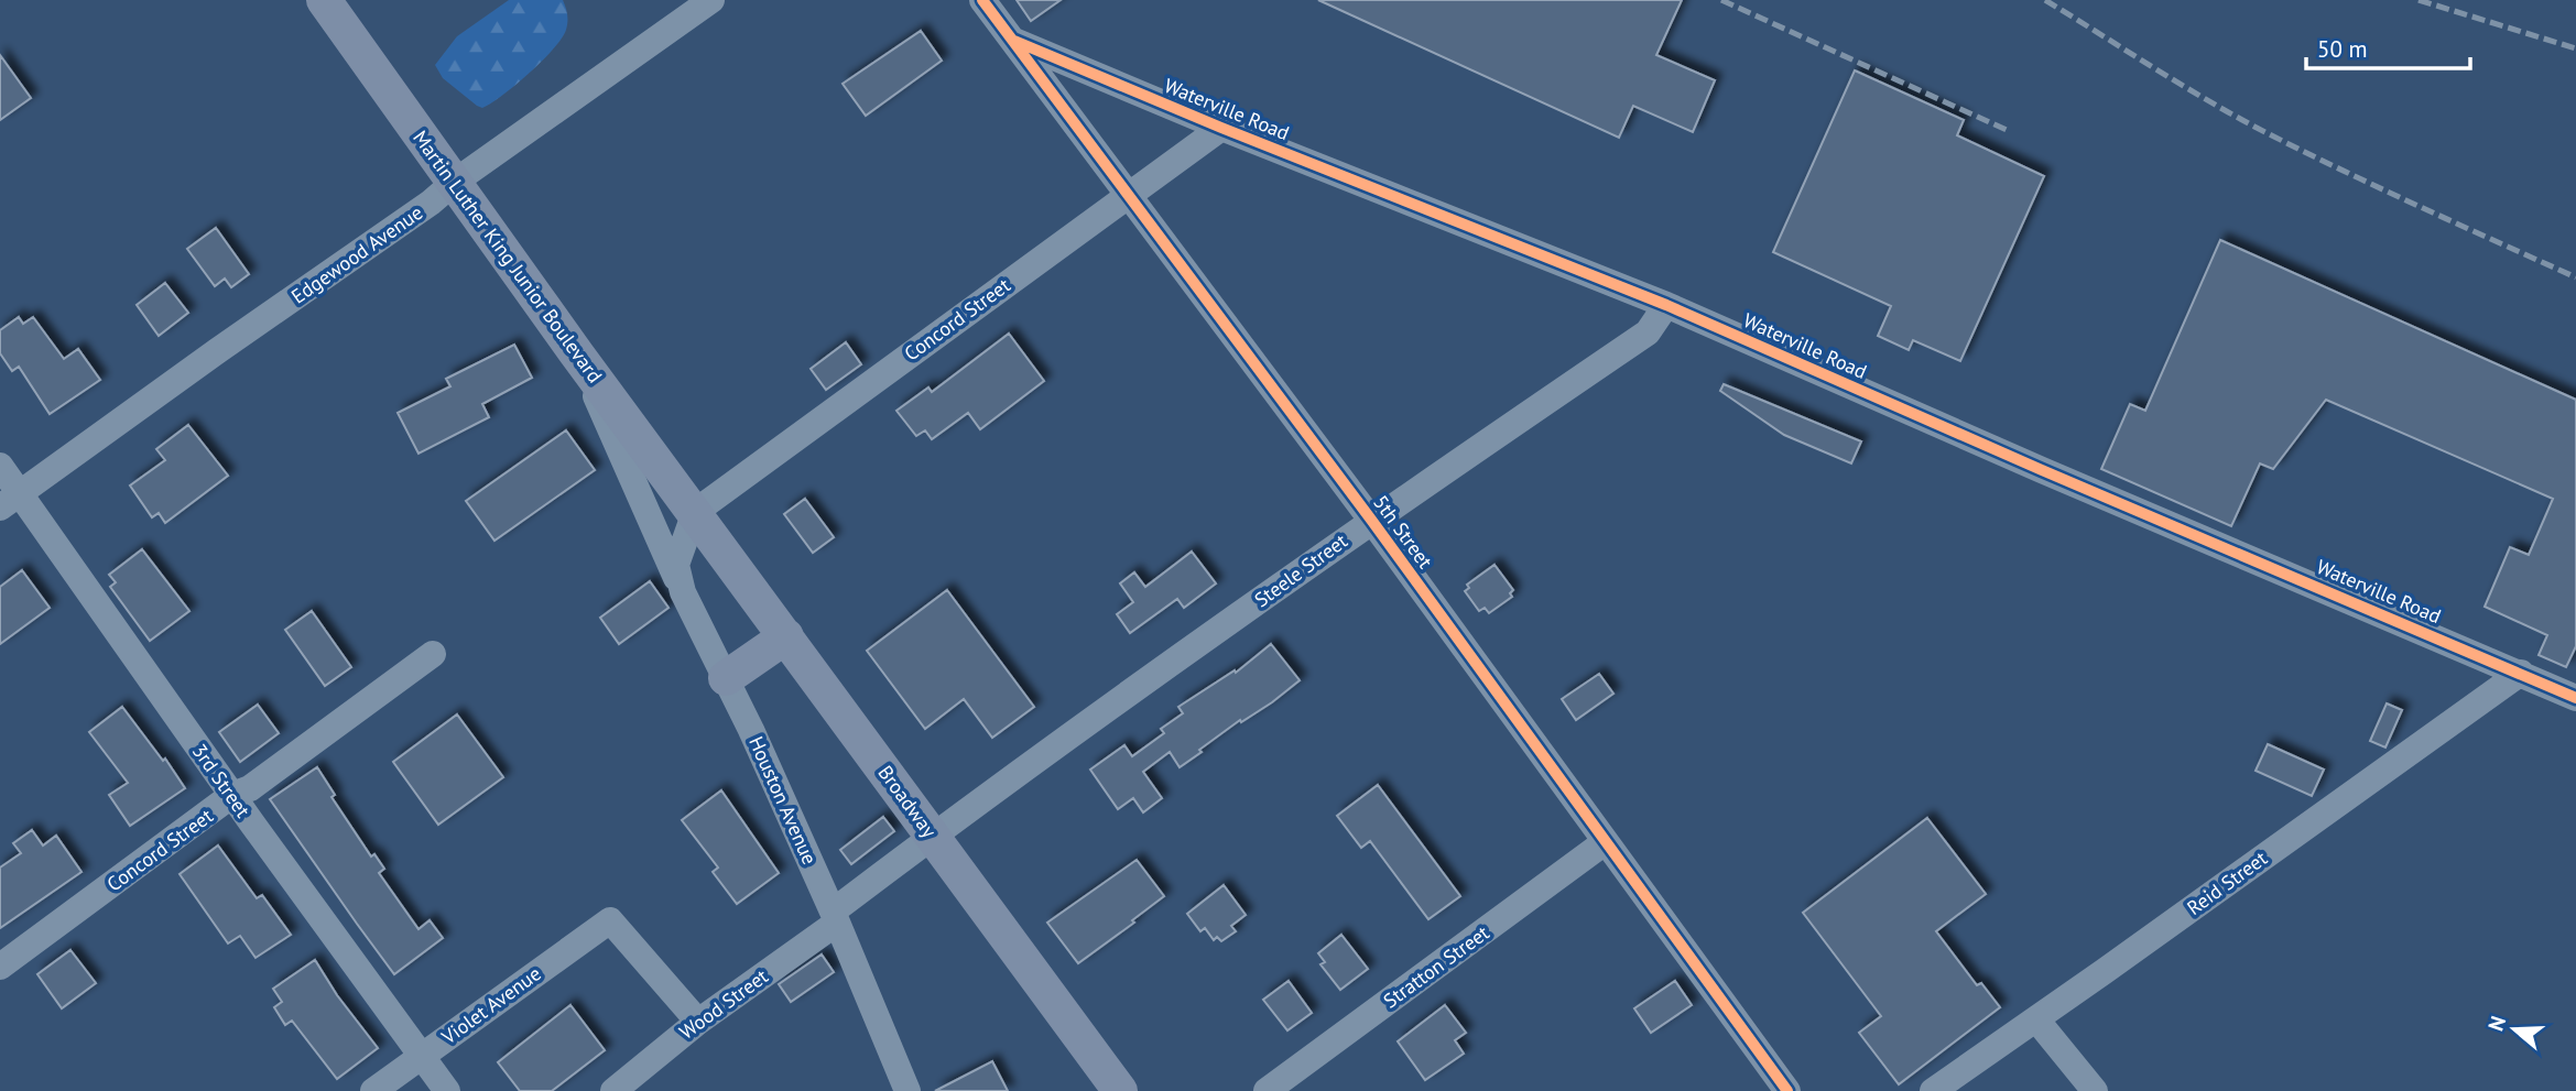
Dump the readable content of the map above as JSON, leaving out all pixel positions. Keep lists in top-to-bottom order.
{
  "streets": {
    "main road": ["Martin Luther King Junior Boulevard", "Broadway"],
    "street": [
      "Waterville Road",
      "Edgewood Avenue",
      "Concord Street",
      "5th Street",
      "Steele Street",
      "3rd Street",
      "Houston Avenue",
      "Reid Street",
      "Stratton Street",
      "Wood Street",
      "Violet Avenue"
    ]
  },
  "crossings": [
    ["Waterville Road", "Concord Street"],
    ["Waterville Road", "5th Street"],
    ["Waterville Road", "Steele Street"],
    ["Waterville Road", "Reid Street"],
    ["Edgewood Avenue", "Martin Luther King Junior Boulevard"],
    ["Edgewood Avenue", "3rd Street"],
    ["Martin Luther King Junior Boulevard", "Concord Street"],
    ["Martin Luther King Junior Boulevard", "Houston Avenue"],
    ["Martin Luther King Junior Boulevard", "Broadway"],
    ["Concord Street", "5th Street"],
    ["Concord Street", "3rd Street"],
    ["Concord Street", "Houston Avenue"],
    ["Concord Street", "Broadway"],
    ["5th Street", "Steele Street"],
    ["5th Street", "Stratton Street"],
    ["Steele Street", "Broadway"],
    ["Steele Street", "Wood Street"],
    ["3rd Street", "Violet Avenue"],
    ["Houston Avenue", "Broadway"],
    ["Houston Avenue", "Wood Street"],
    ["Broadway", "Wood Street"],
    ["Wood Street", "Violet Avenue"]
  ],
  "scale_bar": "50 m",
  "north": "left"
}
